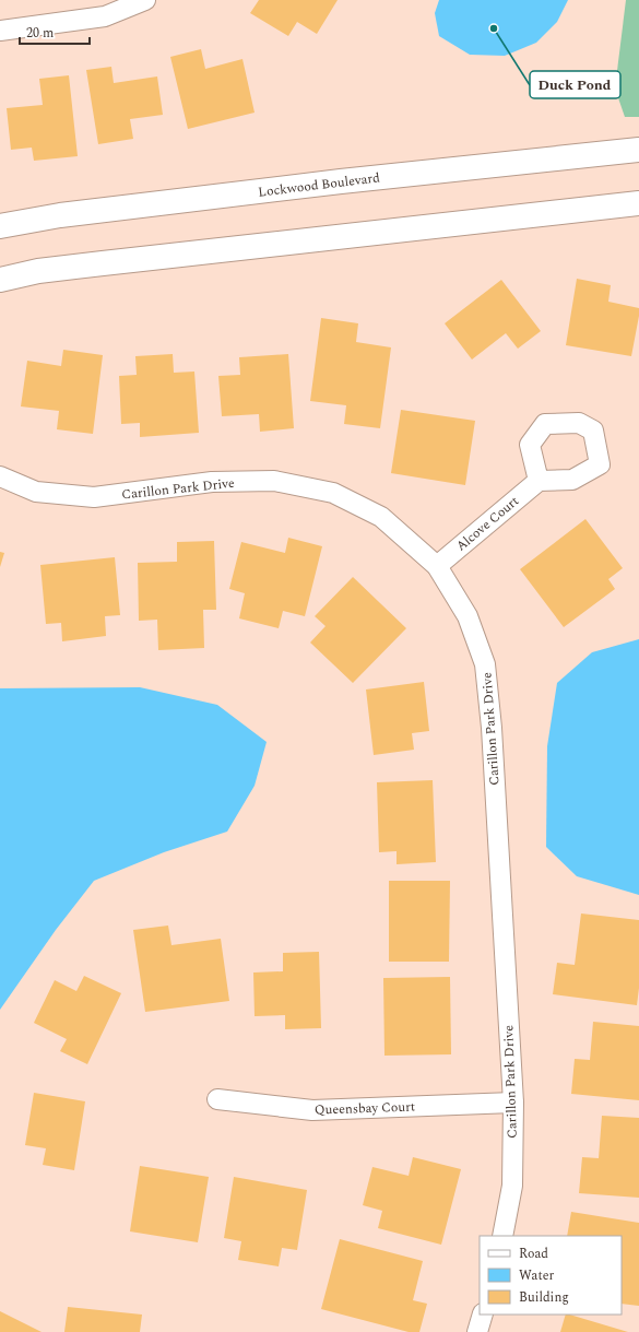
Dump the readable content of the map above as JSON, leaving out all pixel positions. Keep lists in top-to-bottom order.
{
  "streets": {
    "main road": ["Lockwood Boulevard"],
    "street": ["Carillon Park Drive", "Alcove Court", "Queensbay Court"]
  },
  "crossings": [
    ["Carillon Park Drive", "Alcove Court"],
    ["Carillon Park Drive", "Queensbay Court"]
  ],
  "places": ["Duck Pond"],
  "legend": ["Road", "Water", "Building"],
  "scale_bar": "20 m"
}
